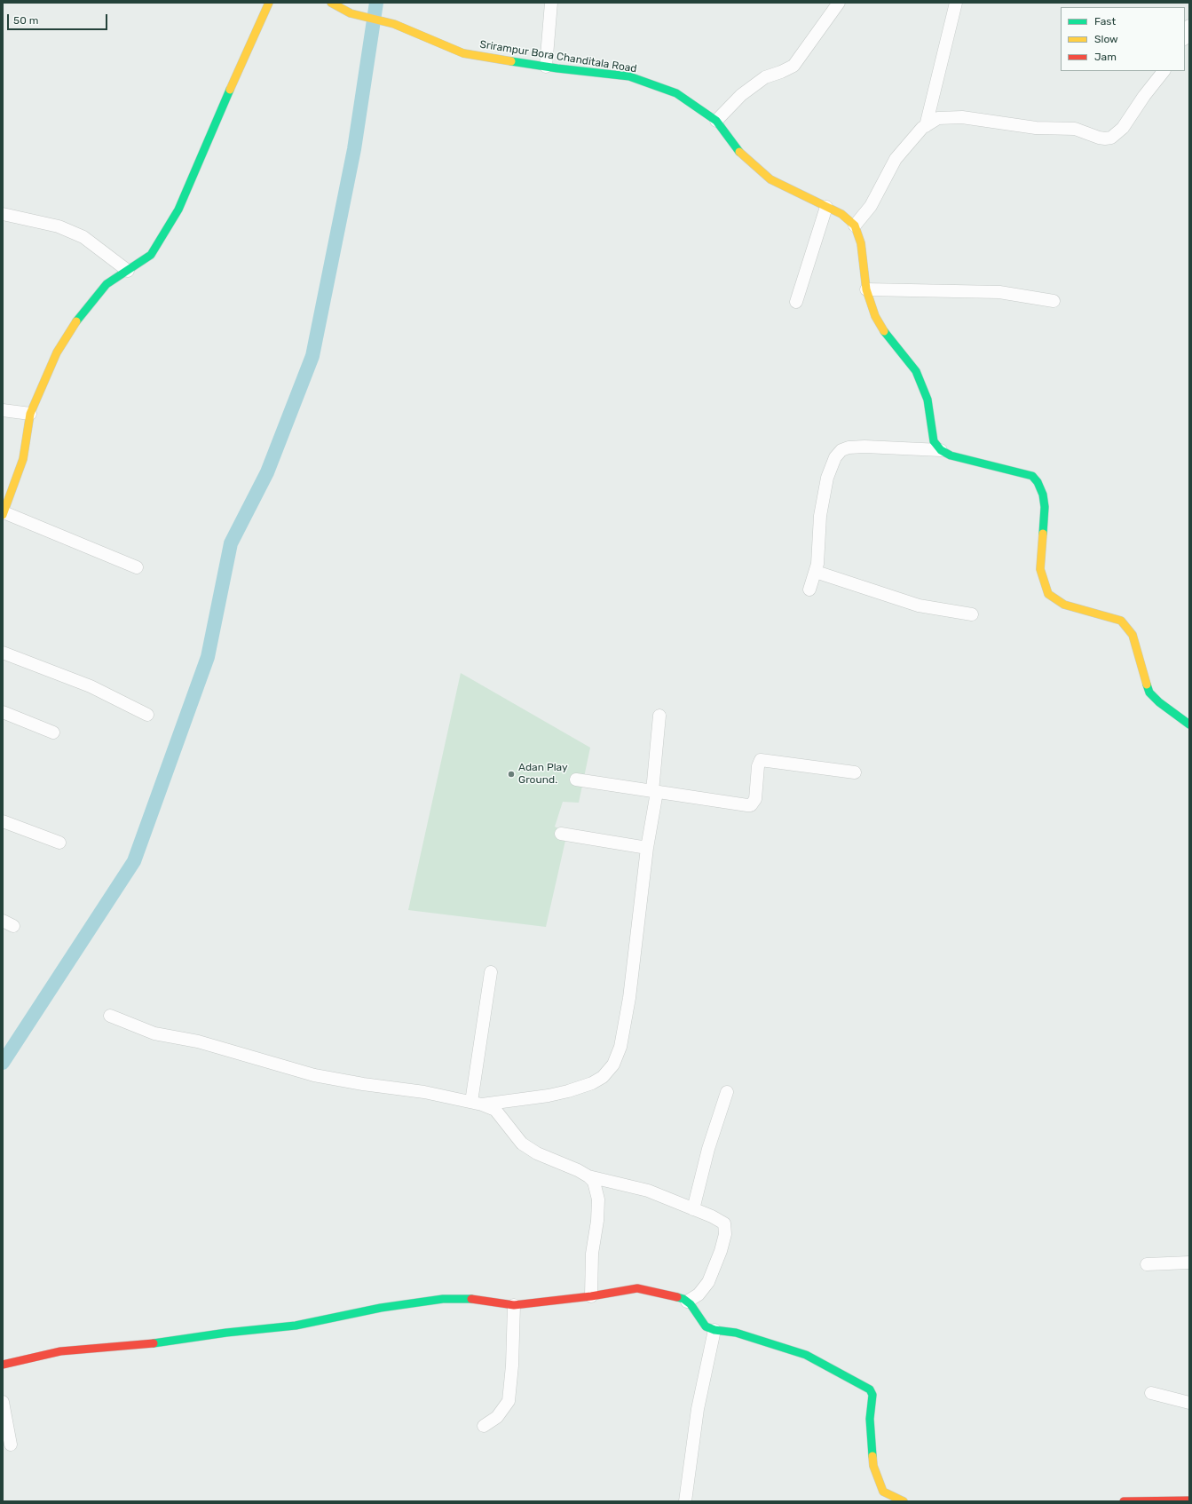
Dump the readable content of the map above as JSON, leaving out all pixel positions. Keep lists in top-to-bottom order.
{
  "streets": {
    "street": ["Srirampur Bora Chanditala Road"]
  },
  "places": ["Adan Play Ground."],
  "legend": ["Fast", "Slow", "Jam"],
  "scale_bar": "50 m"
}
